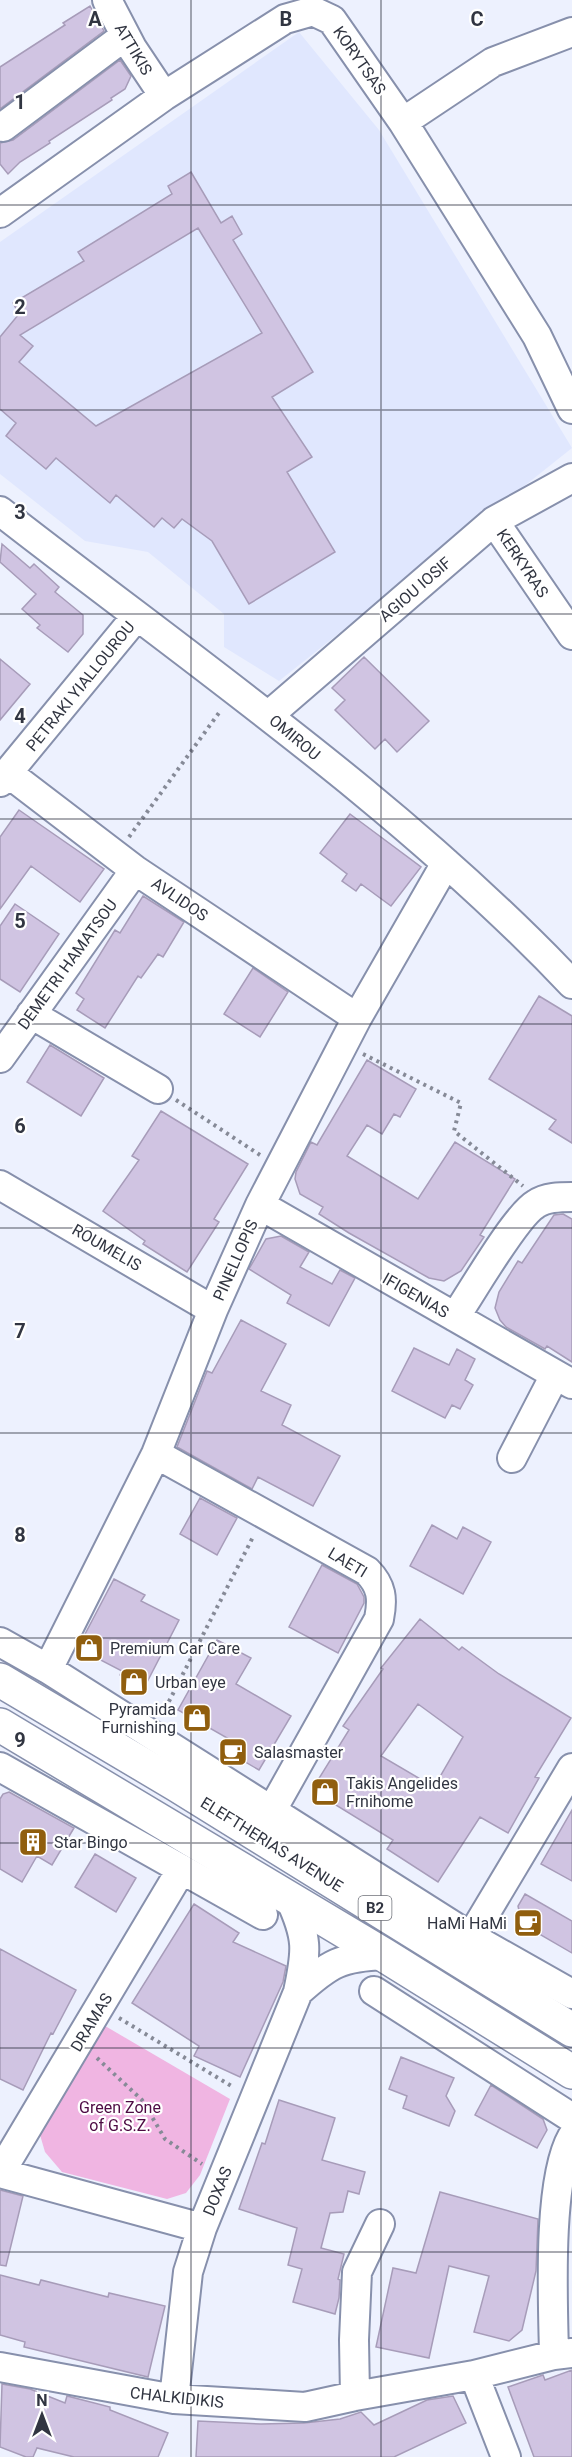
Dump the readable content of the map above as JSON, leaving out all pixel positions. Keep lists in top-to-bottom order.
{
  "streets": {
    "highway": ["ELEFTHERIAS AVENUE", "B2"],
    "street": [
      "ATTIKIS",
      "KORYTSAS",
      "KERKYRAS",
      "AGIOU IOSIF",
      "PETRAKI YIALLOUROU",
      "OMIROU",
      "AVLIDOS",
      "DEMETRI HAMATSOU",
      "ROUMELIS",
      "PINELLOPIS",
      "IFIGENIAS",
      "LAETI",
      "DRAMAS",
      "DOXAS",
      "CHALKIDIKIS"
    ]
  },
  "crossings": [
    ["ATTIKIS", "KORYTSAS"],
    ["KERKYRAS", "AGIOU IOSIF"],
    ["AGIOU IOSIF", "OMIROU"],
    ["PETRAKI YIALLOUROU", "OMIROU"],
    ["PETRAKI YIALLOUROU", "AVLIDOS"],
    ["OMIROU", "PINELLOPIS"],
    ["AVLIDOS", "DEMETRI HAMATSOU"],
    ["AVLIDOS", "PINELLOPIS"],
    ["ROUMELIS", "PINELLOPIS"],
    ["PINELLOPIS", "IFIGENIAS"],
    ["PINELLOPIS", "LAETI"],
    ["B2", "DOXAS"],
    ["DRAMAS", "DOXAS"],
    ["DOXAS", "CHALKIDIKIS"]
  ],
  "parks": ["Green Zone of G.S.Z."],
  "places": {
    "shop": [
      "Premium Car Care",
      "Urban eye",
      "Pyramida Furnishing",
      "Takis Angelides Frnihome"
    ],
    "cafe": ["Salasmaster", "HaMi HaMi"],
    "building": ["Star Bingo"]
  },
  "north": "top",
  "grid": {
    "columns": ["A", "B", "C"],
    "rows": [
      "1",
      "2",
      "3",
      "4",
      "5",
      "6",
      "7",
      "8",
      "9"
    ]
  }
}
